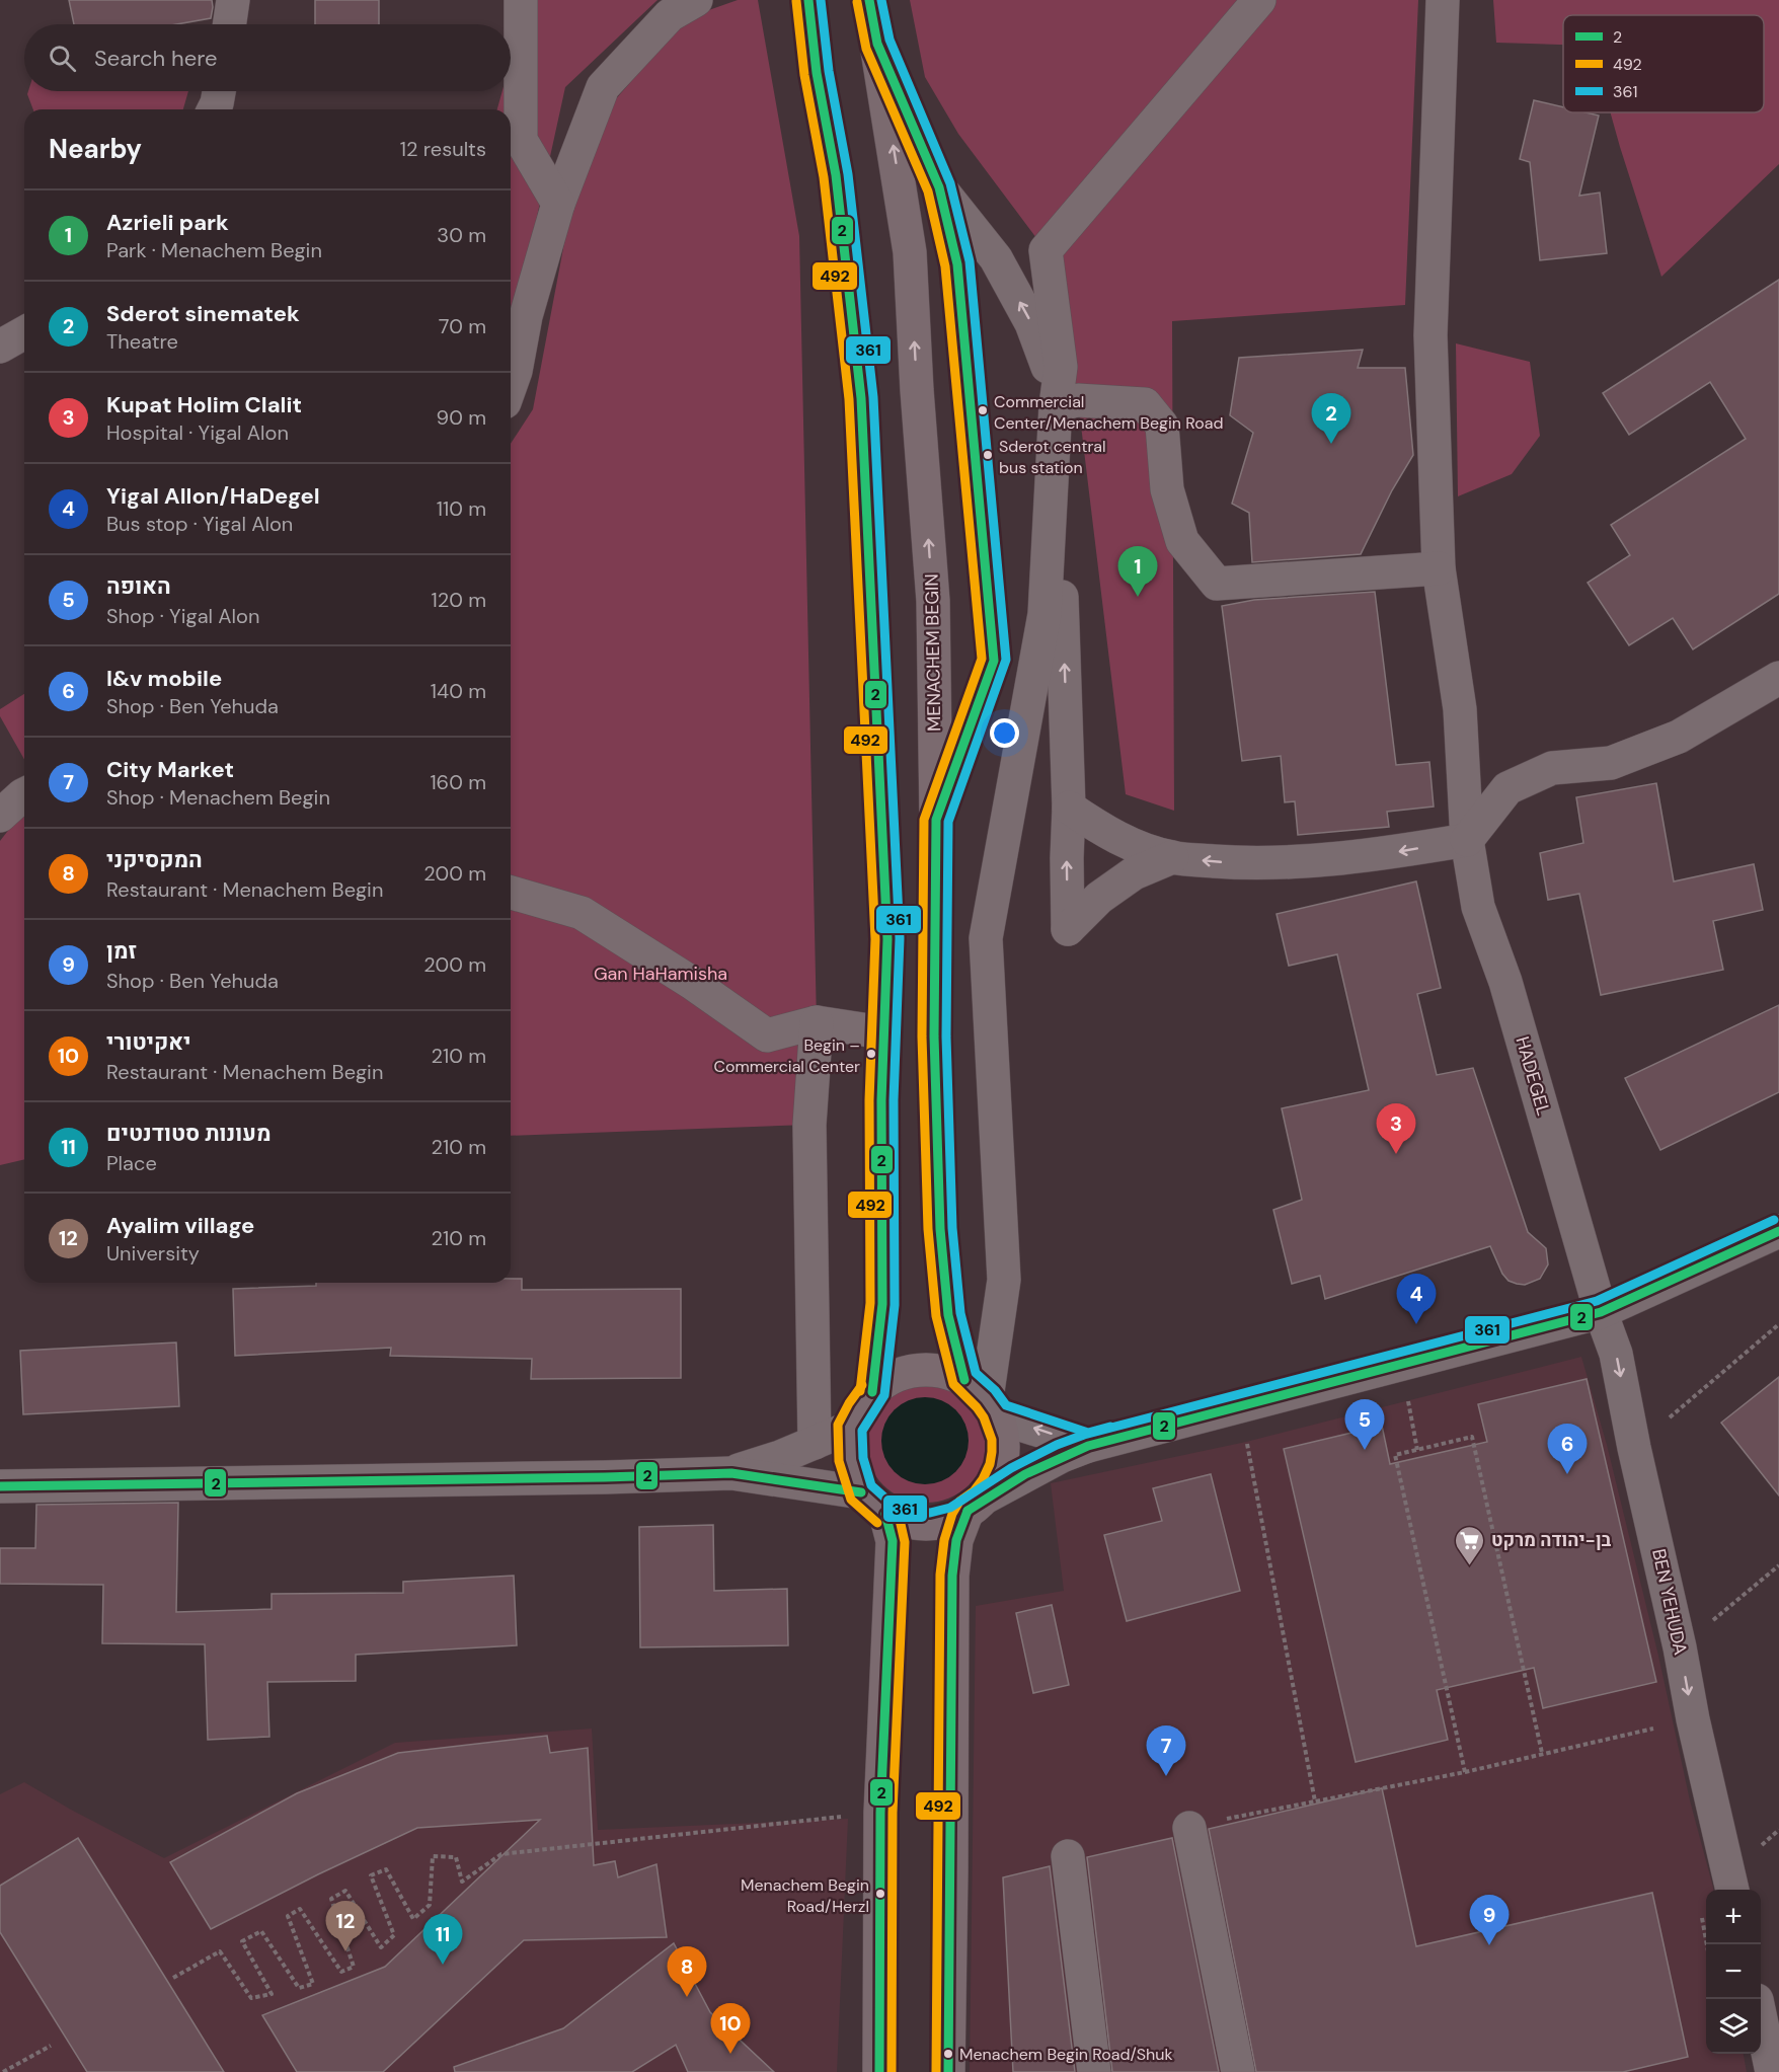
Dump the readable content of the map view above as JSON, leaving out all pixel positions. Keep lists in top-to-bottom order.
{
  "streets": {
    "main road": ["MENACHEM BEGIN"],
    "street": ["HADEGEL", "BEN YEHUDA"]
  },
  "crossings": [
    ["HADEGEL", "BEN YEHUDA"]
  ],
  "one_way": ["BEN YEHUDA"],
  "parks": ["Gan HaHamisha"],
  "places": {
    "other": [
      "Commercial Center/Menachem Begin Road",
      "Sderot central bus station",
      "Begin – Commercial Center",
      "Menachem Begin Road/Herzl",
      "Menachem Begin Road/Shuk"
    ],
    "supermarket": ["בן-יהודה מרקט"]
  },
  "lines": ["transit line 2", "transit line 361", "transit line 492"],
  "legend": ["2", "492", "361"],
  "page": {
    "search": "Search here",
    "heading": ["Nearby", "12 results"],
    "list": [
      {
        "mark": "1",
        "name": "Azrieli park",
        "note": "Park · Menachem Begin",
        "value": "30 m"
      },
      {
        "mark": "2",
        "name": "Sderot sinematek",
        "note": "Theatre",
        "value": "70 m"
      },
      {
        "mark": "3",
        "name": "Kupat Holim Clalit",
        "note": "Hospital · Yigal Alon",
        "value": "90 m"
      },
      {
        "mark": "4",
        "name": "Yigal Allon/HaDegel",
        "note": "Bus stop · Yigal Alon",
        "value": "110 m"
      },
      {
        "mark": "5",
        "name": "האופה",
        "note": "Shop · Yigal Alon",
        "value": "120 m"
      },
      {
        "mark": "6",
        "name": "I&v mobile",
        "note": "Shop · Ben Yehuda",
        "value": "140 m"
      },
      {
        "mark": "7",
        "name": "City Market",
        "note": "Shop · Menachem Begin",
        "value": "160 m"
      },
      {
        "mark": "8",
        "name": "המקסיקני",
        "note": "Restaurant · Menachem Begin",
        "value": "200 m"
      },
      {
        "mark": "9",
        "name": "זמן",
        "note": "Shop · Ben Yehuda",
        "value": "200 m"
      },
      {
        "mark": "10",
        "name": "יאקיטורי",
        "note": "Restaurant · Menachem Begin",
        "value": "210 m"
      },
      {
        "mark": "11",
        "name": "מעונות סטודנטים",
        "note": "Place",
        "value": "210 m"
      },
      {
        "mark": "12",
        "name": "Ayalim village",
        "note": "University",
        "value": "210 m"
      }
    ],
    "pins": [
      "2",
      "1",
      "3",
      "4",
      "5",
      "6",
      "7",
      "9",
      "12",
      "11",
      "8",
      "10"
    ],
    "map_buttons": ["+", "−"]
  }
}
